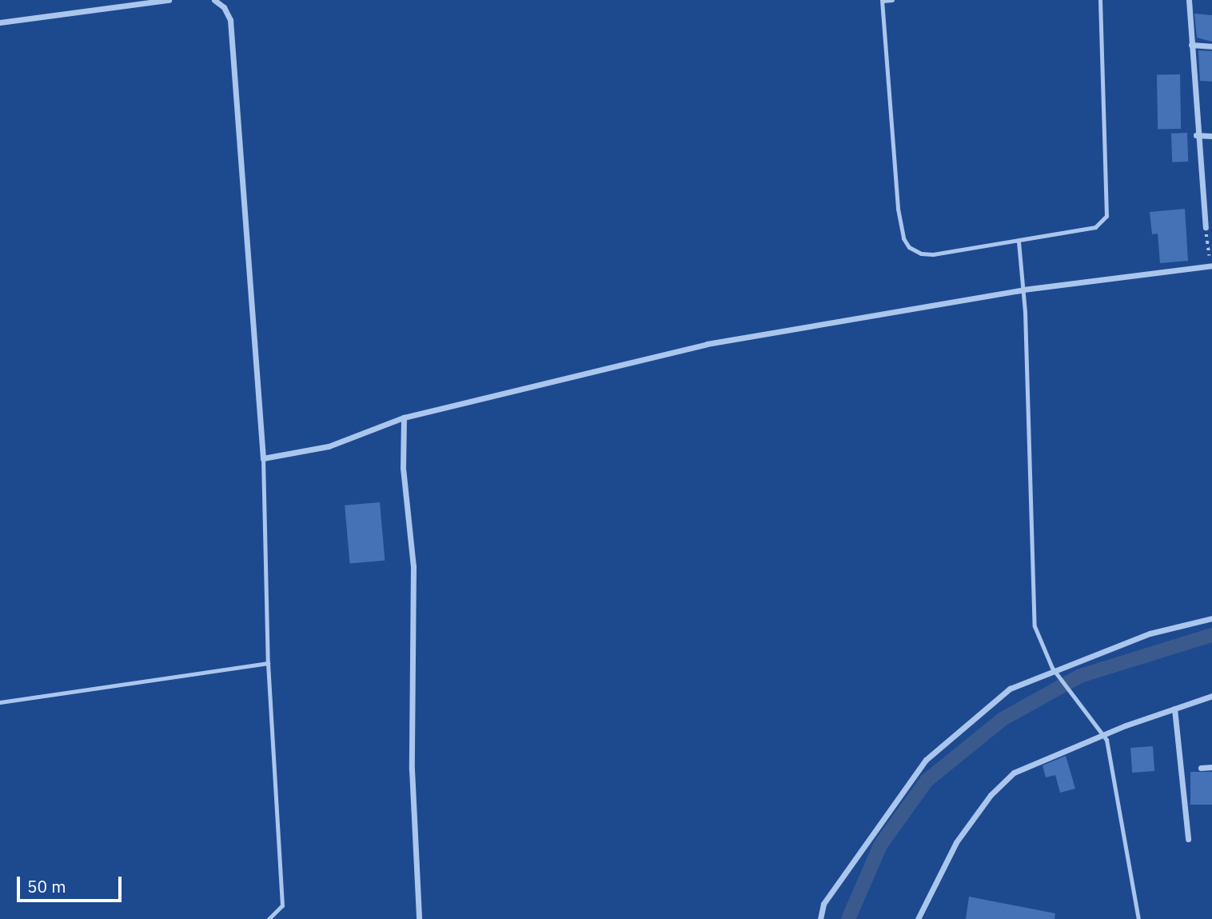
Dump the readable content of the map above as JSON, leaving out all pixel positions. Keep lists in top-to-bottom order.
{
  "scale_bar": "50 m"
}
